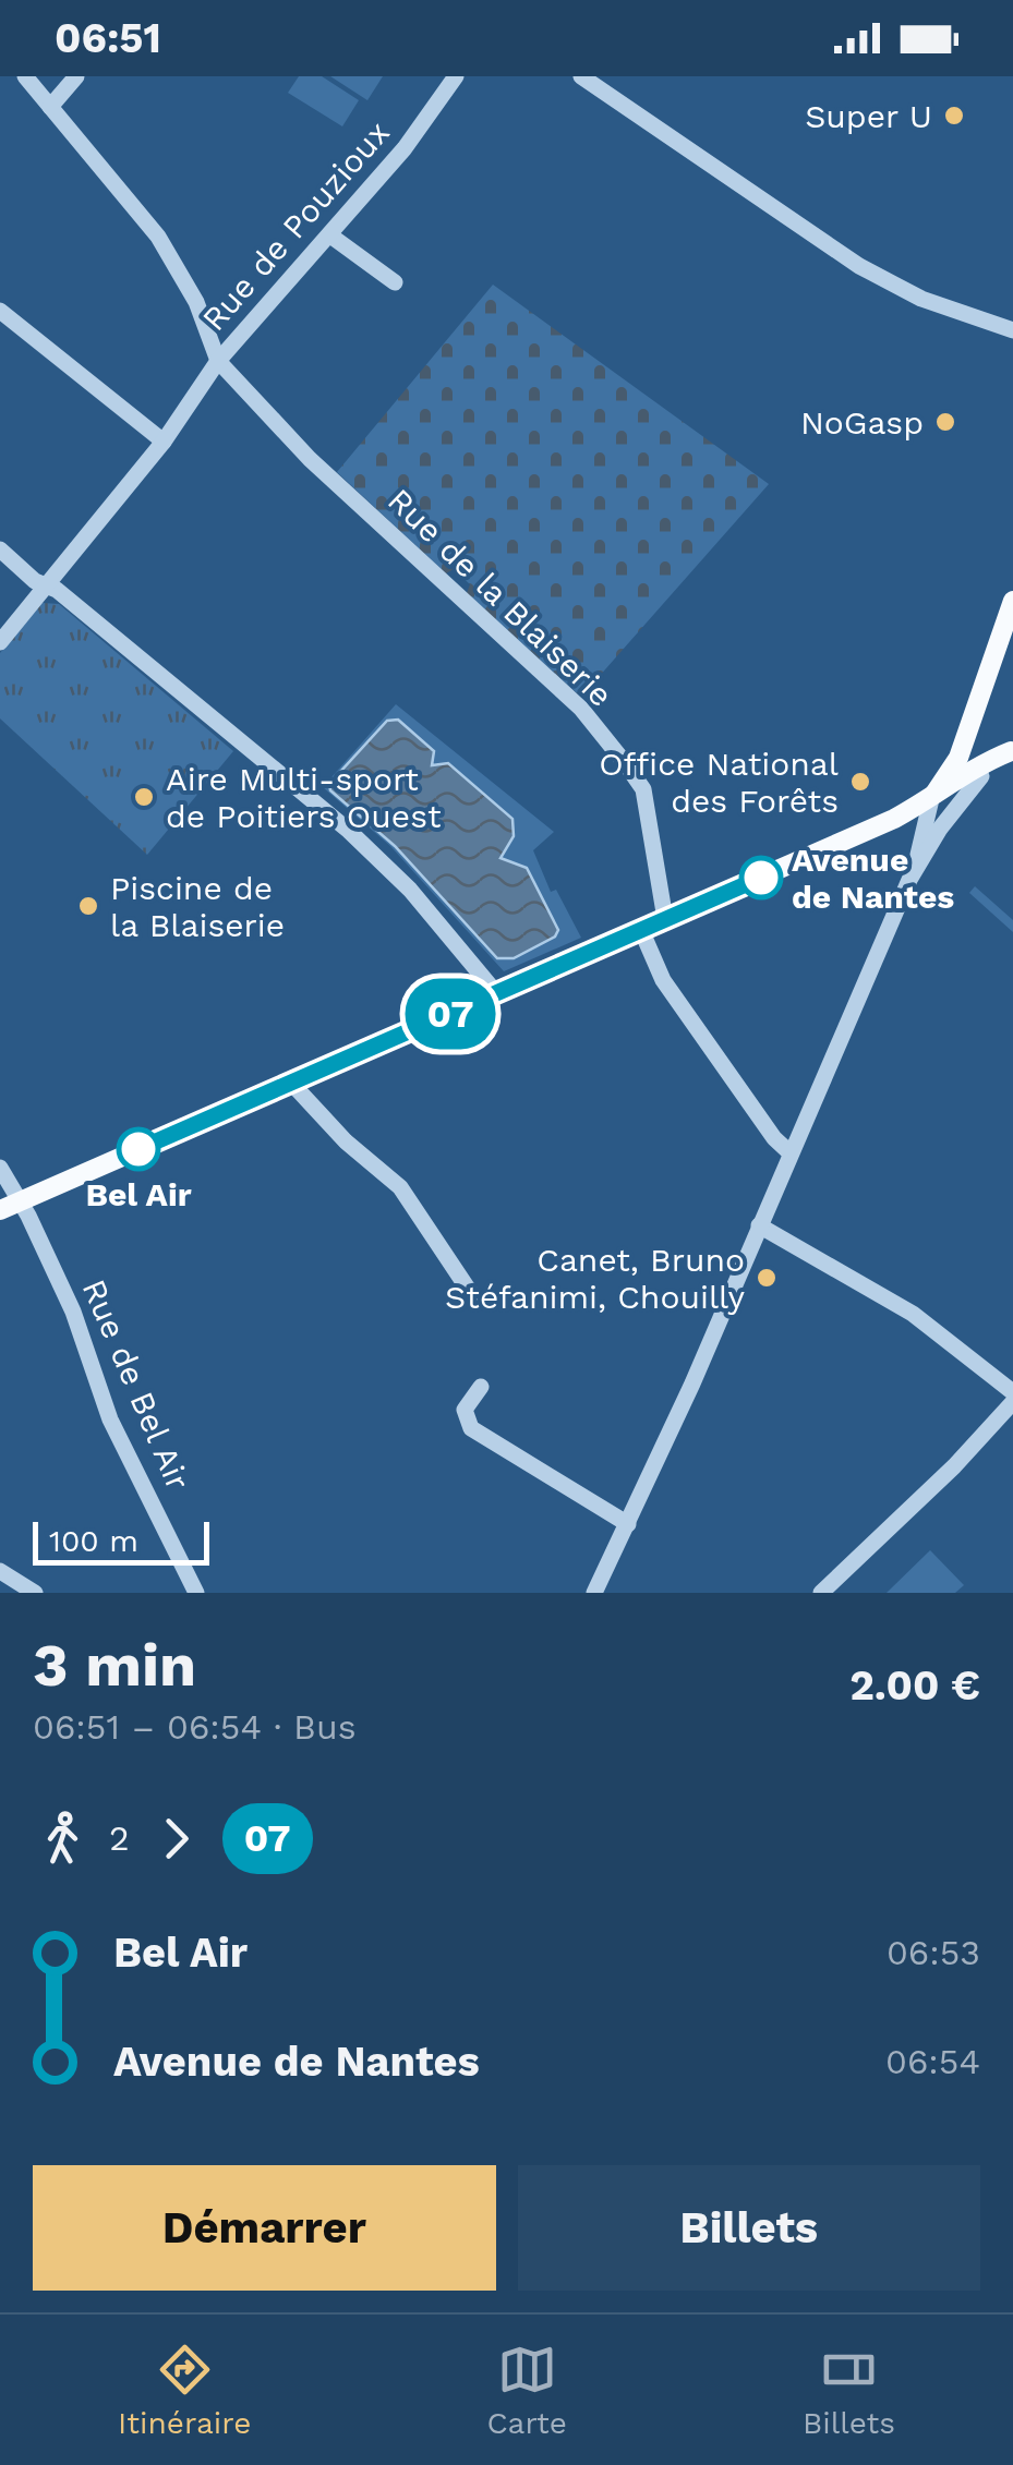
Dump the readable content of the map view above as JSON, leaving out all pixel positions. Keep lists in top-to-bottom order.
{
  "streets": {
    "street": ["Rue de Pouzioux", "Rue de la Blaiserie", "Rue de Bel Air"]
  },
  "crossings": [
    ["Rue de Pouzioux", "Rue de la Blaiserie"]
  ],
  "places": [
    "Super U",
    "NoGasp",
    "Office National des Forêts",
    "Aire Multi-sport de Poitiers Ouest",
    "Avenue de Nantes",
    "Piscine de la Blaiserie",
    "Bel Air",
    "Canet, Bruno Stéfanimi, Chouilly"
  ],
  "lines": ["bus line 07"],
  "scale_bar": "100 m",
  "page": {
    "status": "06:51",
    "on_map": "07",
    "scale": "100 m",
    "heading": ["3 min", "06:51 – 06:54 · Bus", "2.00 €"],
    "legs": ["2", "07"],
    "list": [
      {
        "name": "Bel Air",
        "value": "06:53"
      },
      {
        "name": "Avenue de Nantes",
        "value": "06:54"
      }
    ],
    "buttons": ["Démarrer", "Billets"],
    "tabs": ["Itinéraire", "Carte", "Billets"]
  }
}
